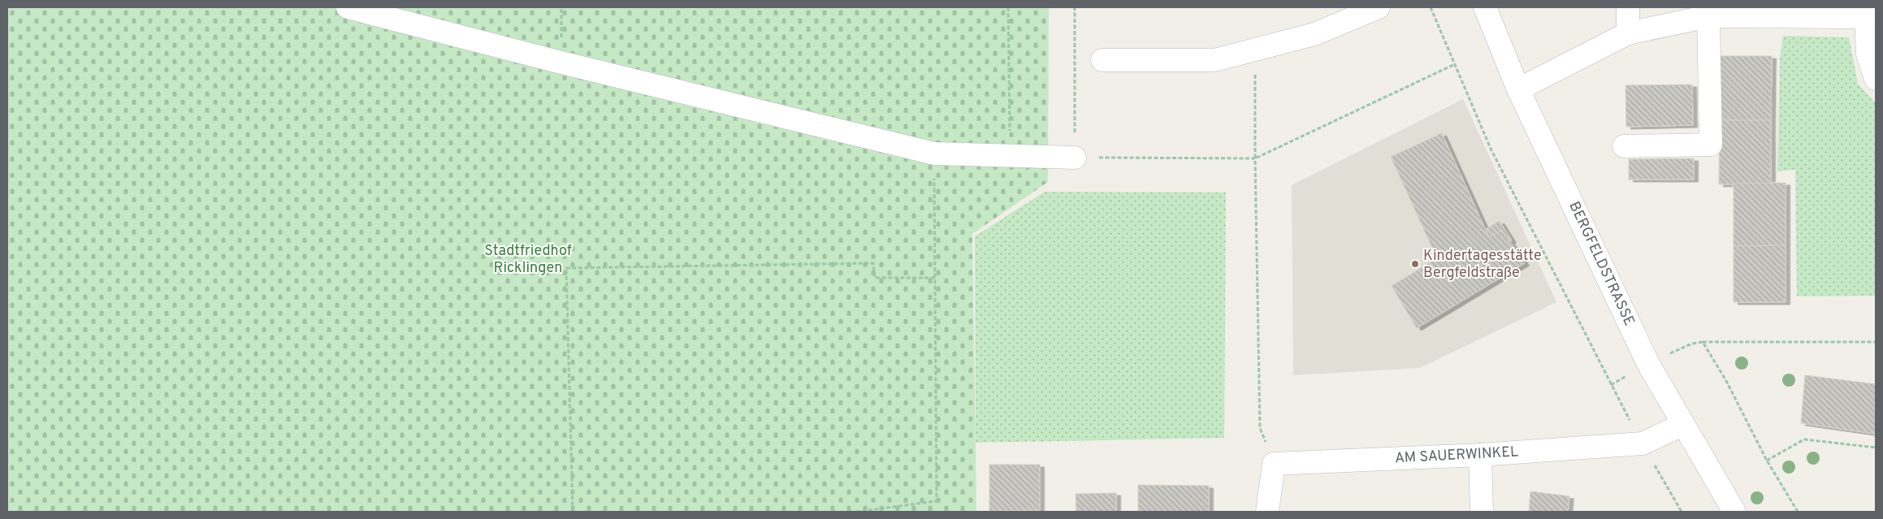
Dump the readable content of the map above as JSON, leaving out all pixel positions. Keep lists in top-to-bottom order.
{
  "streets": {
    "street": ["BERGFELDSTRASSE", "AM SAUERWINKEL"]
  },
  "crossings": [
    ["BERGFELDSTRASSE", "AM SAUERWINKEL"]
  ],
  "parks": ["Stadtfriedhof Ricklingen"],
  "places": ["Kindertagesstätte Bergfeldstraße"]
}
